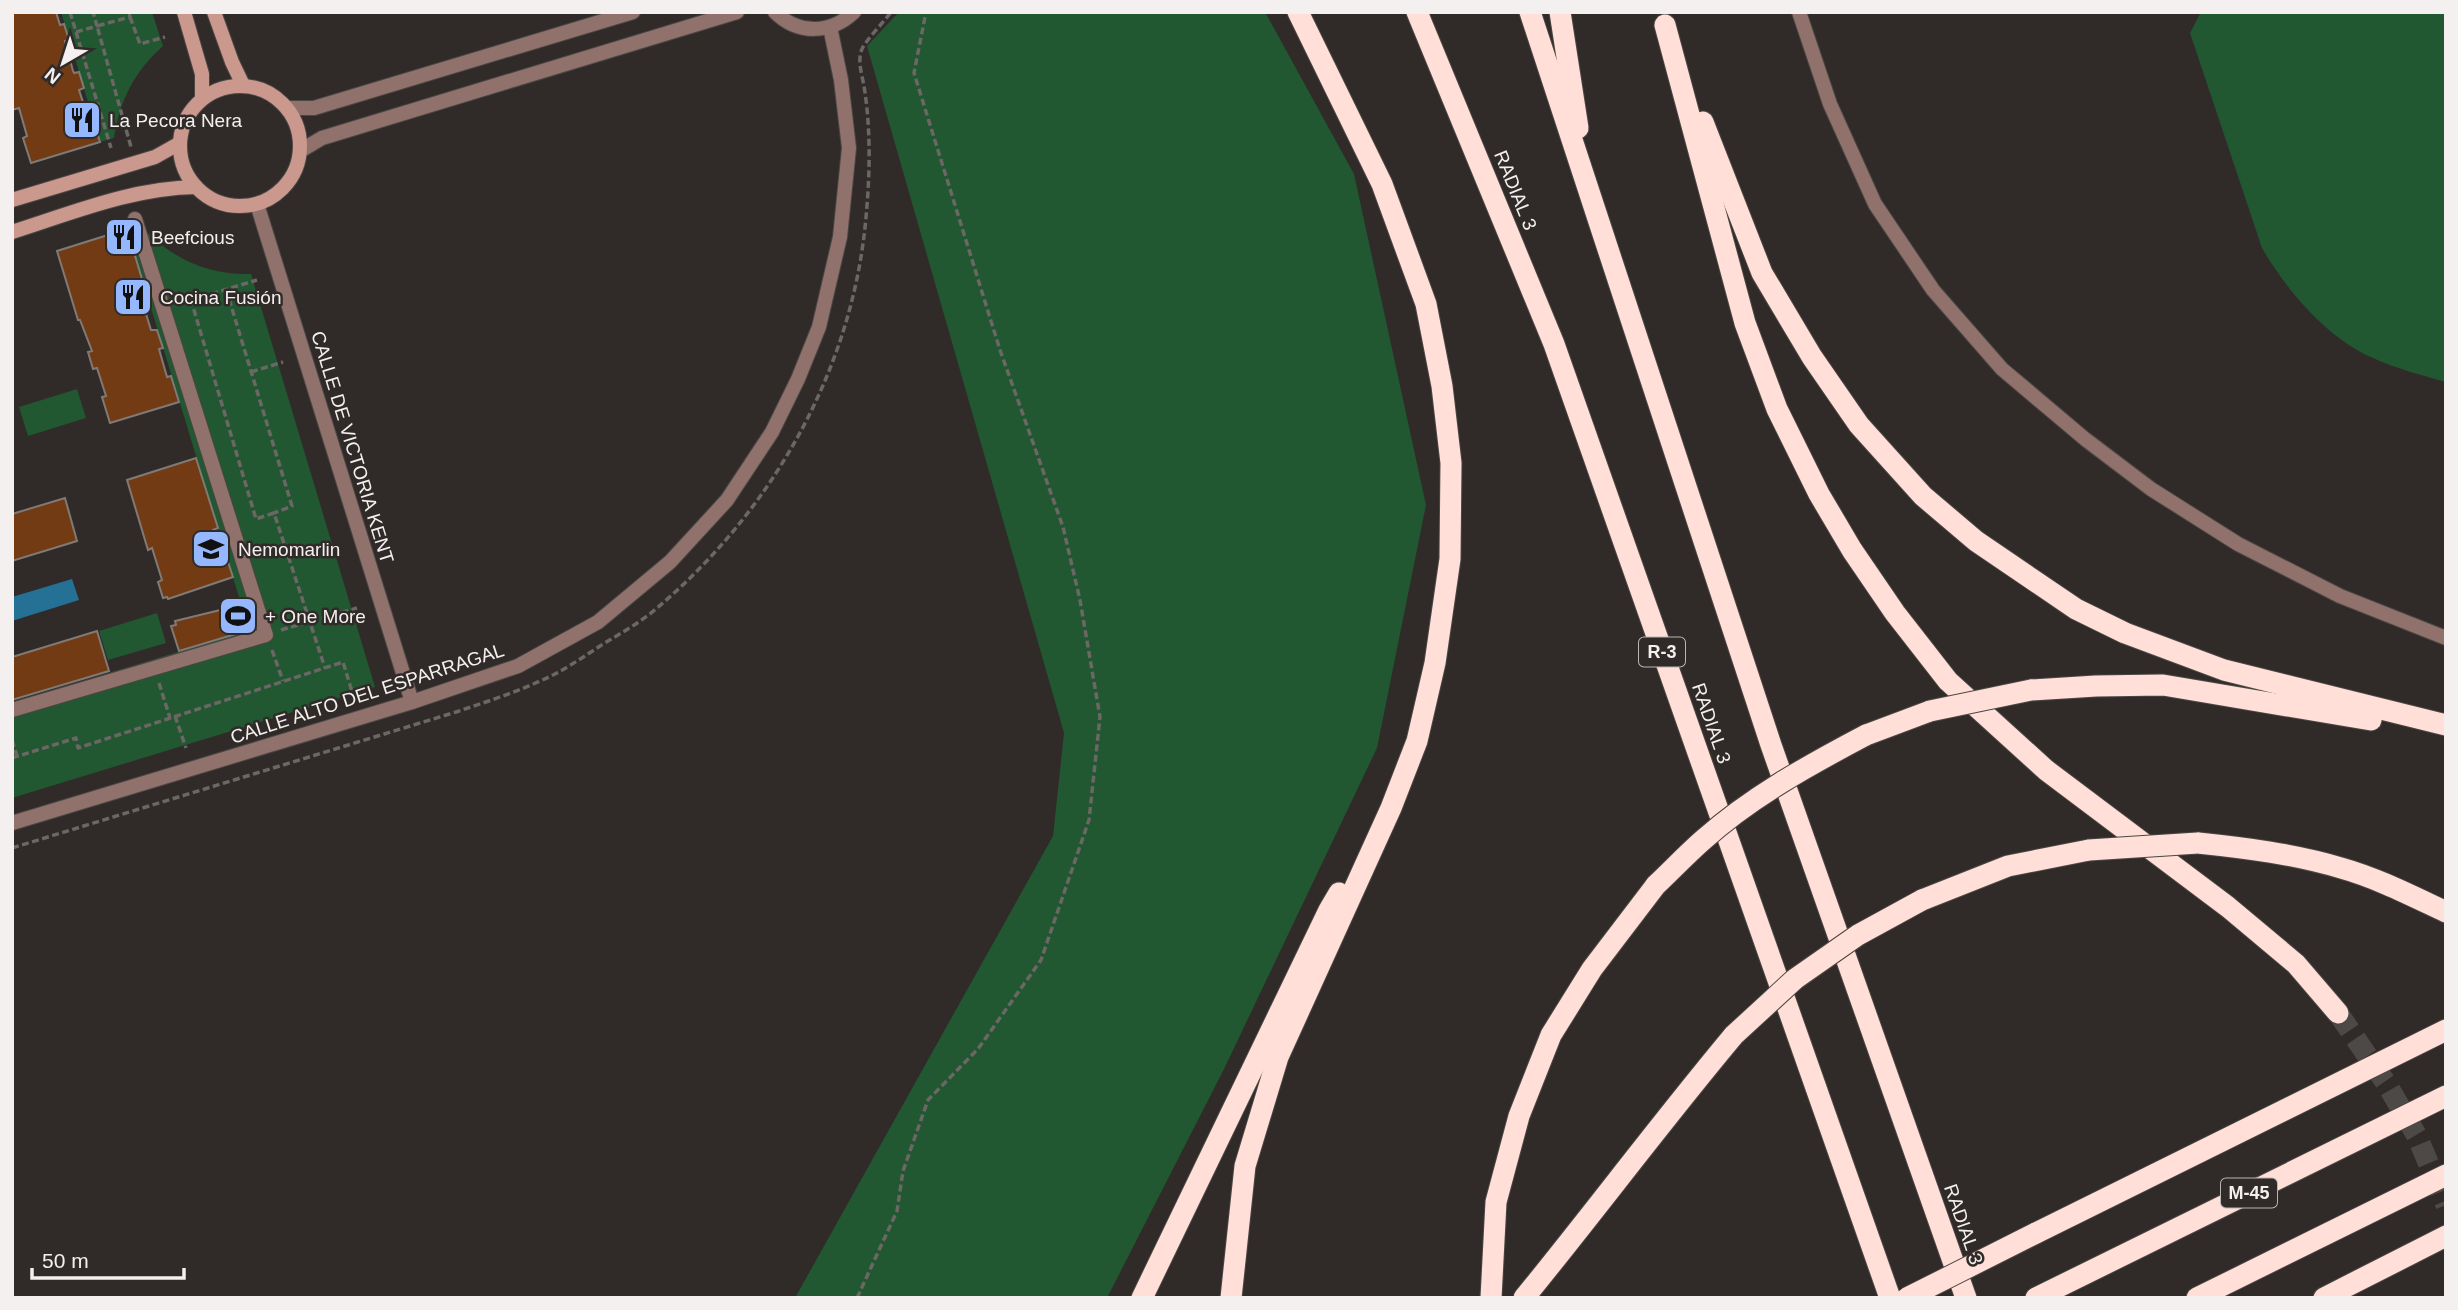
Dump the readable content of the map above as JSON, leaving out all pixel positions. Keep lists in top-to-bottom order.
{
  "streets": {
    "highway": ["RADIAL 3", "R-3", "M-45"],
    "street": ["CALLE DE VICTORIA KENT", "CALLE ALTO DEL ESPARRAGAL"]
  },
  "crossings": [
    ["CALLE DE VICTORIA KENT", "CALLE ALTO DEL ESPARRAGAL"]
  ],
  "places": {
    "restaurant": ["La Pecora Nera", "Beefcious", "Cocina Fusión"],
    "school or university": ["Nemomarlin"],
    "sports": ["+ One More"]
  },
  "scale_bar": "50 m",
  "north": "bottom left"
}
